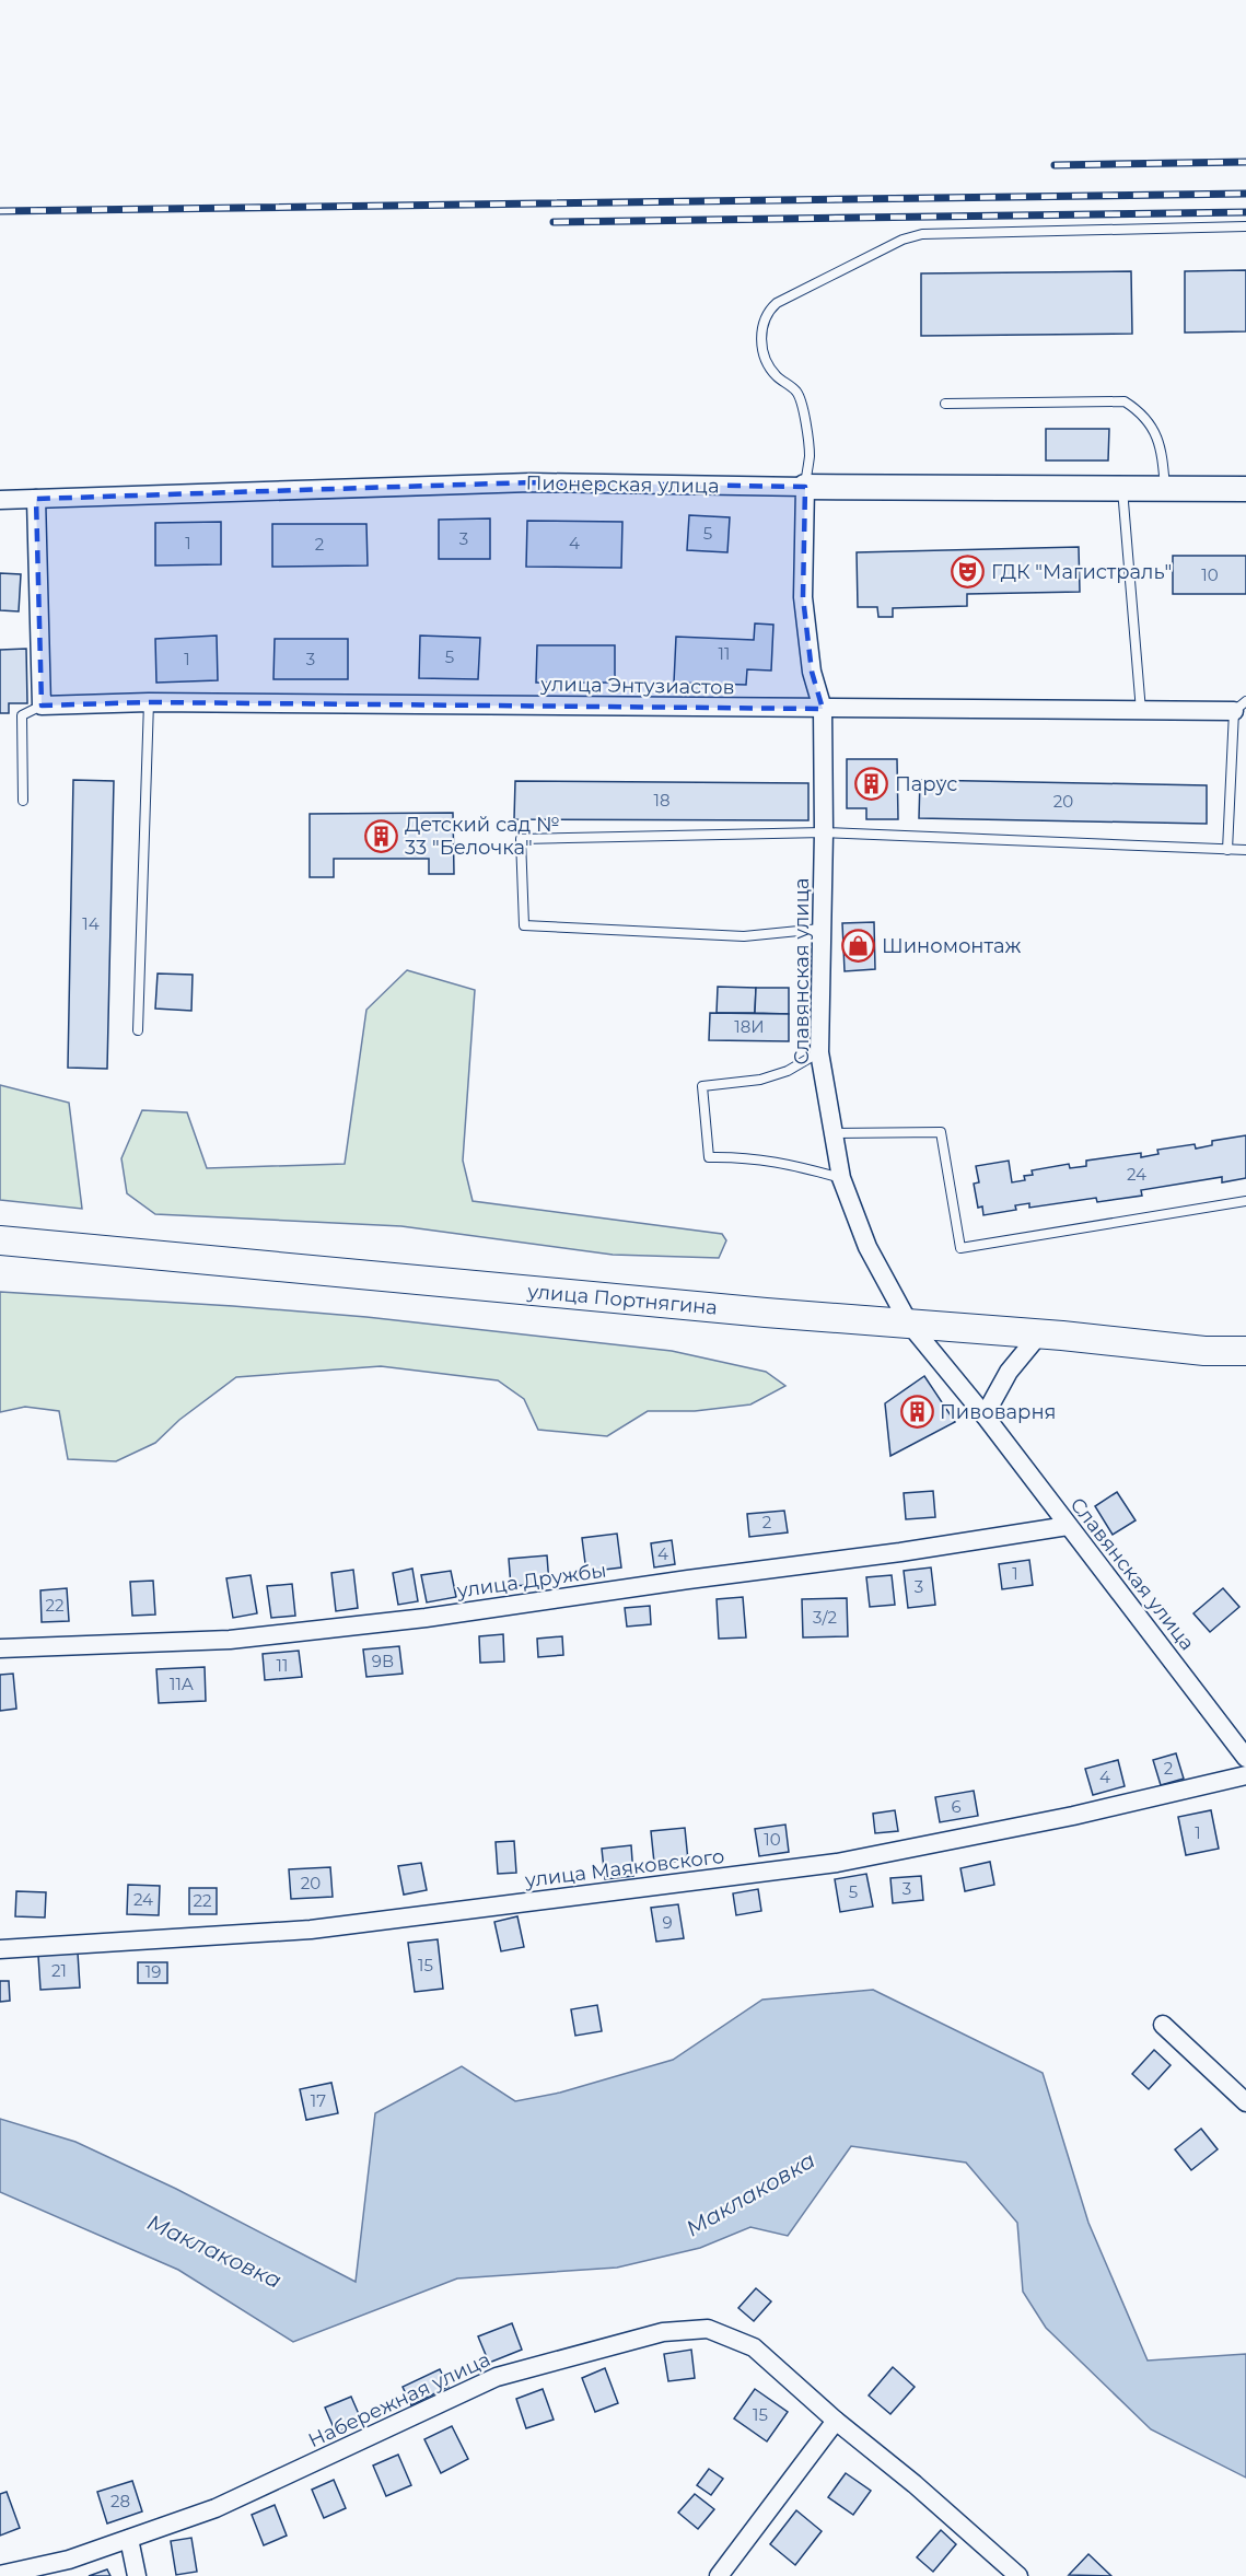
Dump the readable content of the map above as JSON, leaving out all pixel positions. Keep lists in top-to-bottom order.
{
  "streets": {
    "main road": ["улица Портнягина"],
    "street": [
      "Пионерская улица",
      "улица Энтузиастов",
      "Славянская улица",
      "улица Дружбы",
      "улица Маяковского",
      "Набережная улица"
    ]
  },
  "crossings": [
    ["Пионерская улица", "Славянская улица"],
    ["улица Энтузиастов", "Славянская улица"],
    ["Славянская улица", "улица Портнягина"],
    ["Славянская улица", "улица Дружбы"]
  ],
  "water": ["Маклаковка"],
  "places": {
    "theatre": ["ГДК \"Магистраль\""],
    "building": ["Парус", "Детский сад № 33 \"Белочка\"", "Пивоварня"],
    "shop": ["Шиномонтаж"]
  },
  "house_numbers": [
    "5",
    "3",
    "1",
    "4",
    "2",
    "10",
    "11",
    "5",
    "1",
    "3",
    "18",
    "20",
    "14",
    "18И",
    "24",
    "2",
    "4",
    "1",
    "3",
    "22",
    "3/2",
    "9В",
    "11",
    "11А",
    "2",
    "4",
    "6",
    "1",
    "10",
    "20",
    "3",
    "5",
    "24",
    "22",
    "9",
    "15",
    "21",
    "19",
    "17",
    "15",
    "28"
  ]
}
